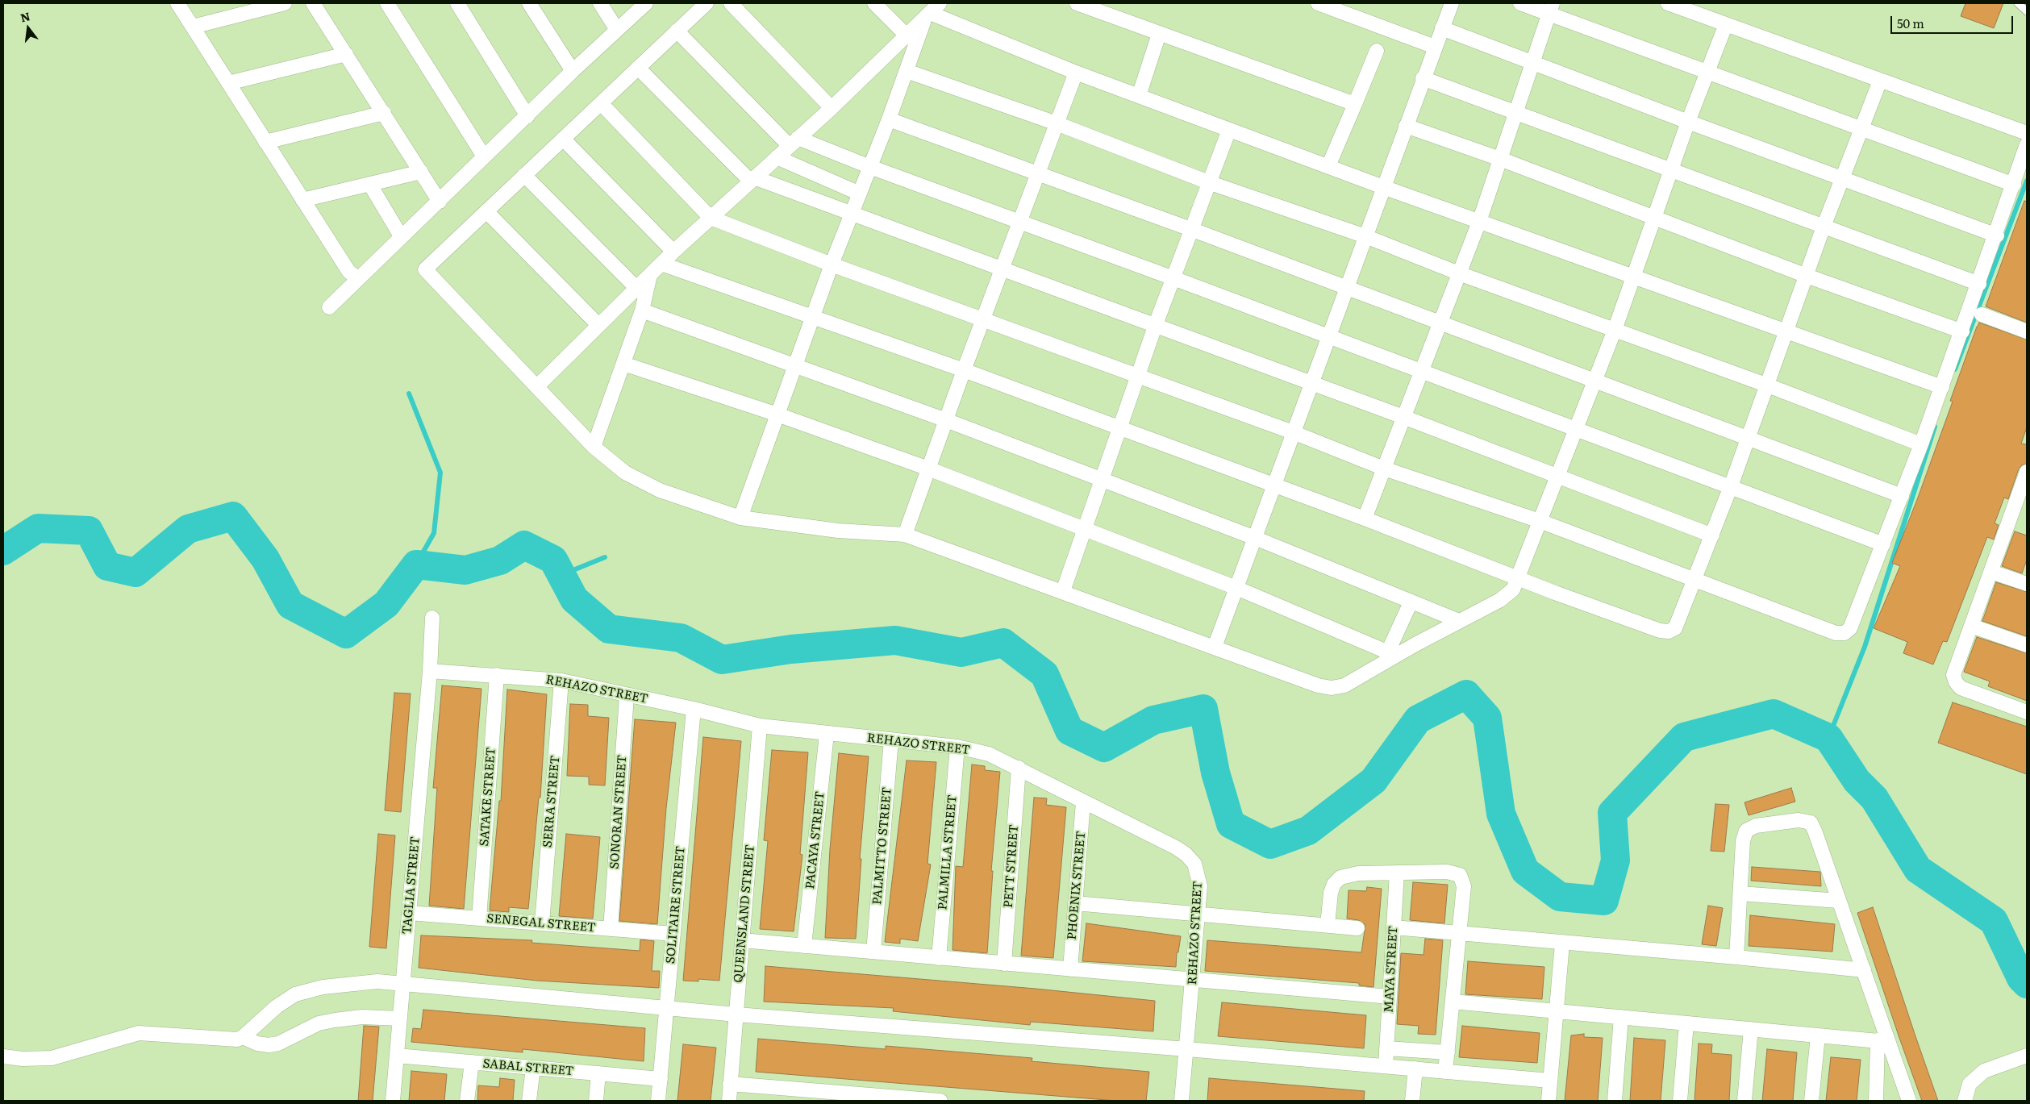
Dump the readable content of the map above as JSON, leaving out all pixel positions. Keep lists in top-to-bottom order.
{
  "streets": {
    "street": [
      "REHAZO STREET",
      "SATAKE STREET",
      "SERRA STREET",
      "SONORAN STREET",
      "PACAYA STREET",
      "PALMITTO STREET",
      "PALMILLA STREET",
      "PETT STREET",
      "TAGLIA STREET",
      "PHOENIX STREET",
      "SOLITAIRE STREET",
      "QUEENSLAND STREET",
      "SENEGAL STREET",
      "MAYA STREET",
      "SABAL STREET"
    ]
  },
  "crossings": [
    ["REHAZO STREET", "SATAKE STREET"],
    ["REHAZO STREET", "SERRA STREET"],
    ["REHAZO STREET", "SONORAN STREET"],
    ["REHAZO STREET", "PACAYA STREET"],
    ["REHAZO STREET", "PALMITTO STREET"],
    ["REHAZO STREET", "PALMILLA STREET"],
    ["REHAZO STREET", "PETT STREET"],
    ["REHAZO STREET", "TAGLIA STREET"],
    ["REHAZO STREET", "PHOENIX STREET"],
    ["REHAZO STREET", "SOLITAIRE STREET"],
    ["REHAZO STREET", "QUEENSLAND STREET"],
    ["SATAKE STREET", "SENEGAL STREET"],
    ["SERRA STREET", "SENEGAL STREET"],
    ["SONORAN STREET", "SENEGAL STREET"],
    ["TAGLIA STREET", "SENEGAL STREET"],
    ["TAGLIA STREET", "SABAL STREET"],
    ["SOLITAIRE STREET", "SENEGAL STREET"],
    ["SOLITAIRE STREET", "SABAL STREET"]
  ],
  "scale_bar": "50 m",
  "north": "top"
}
